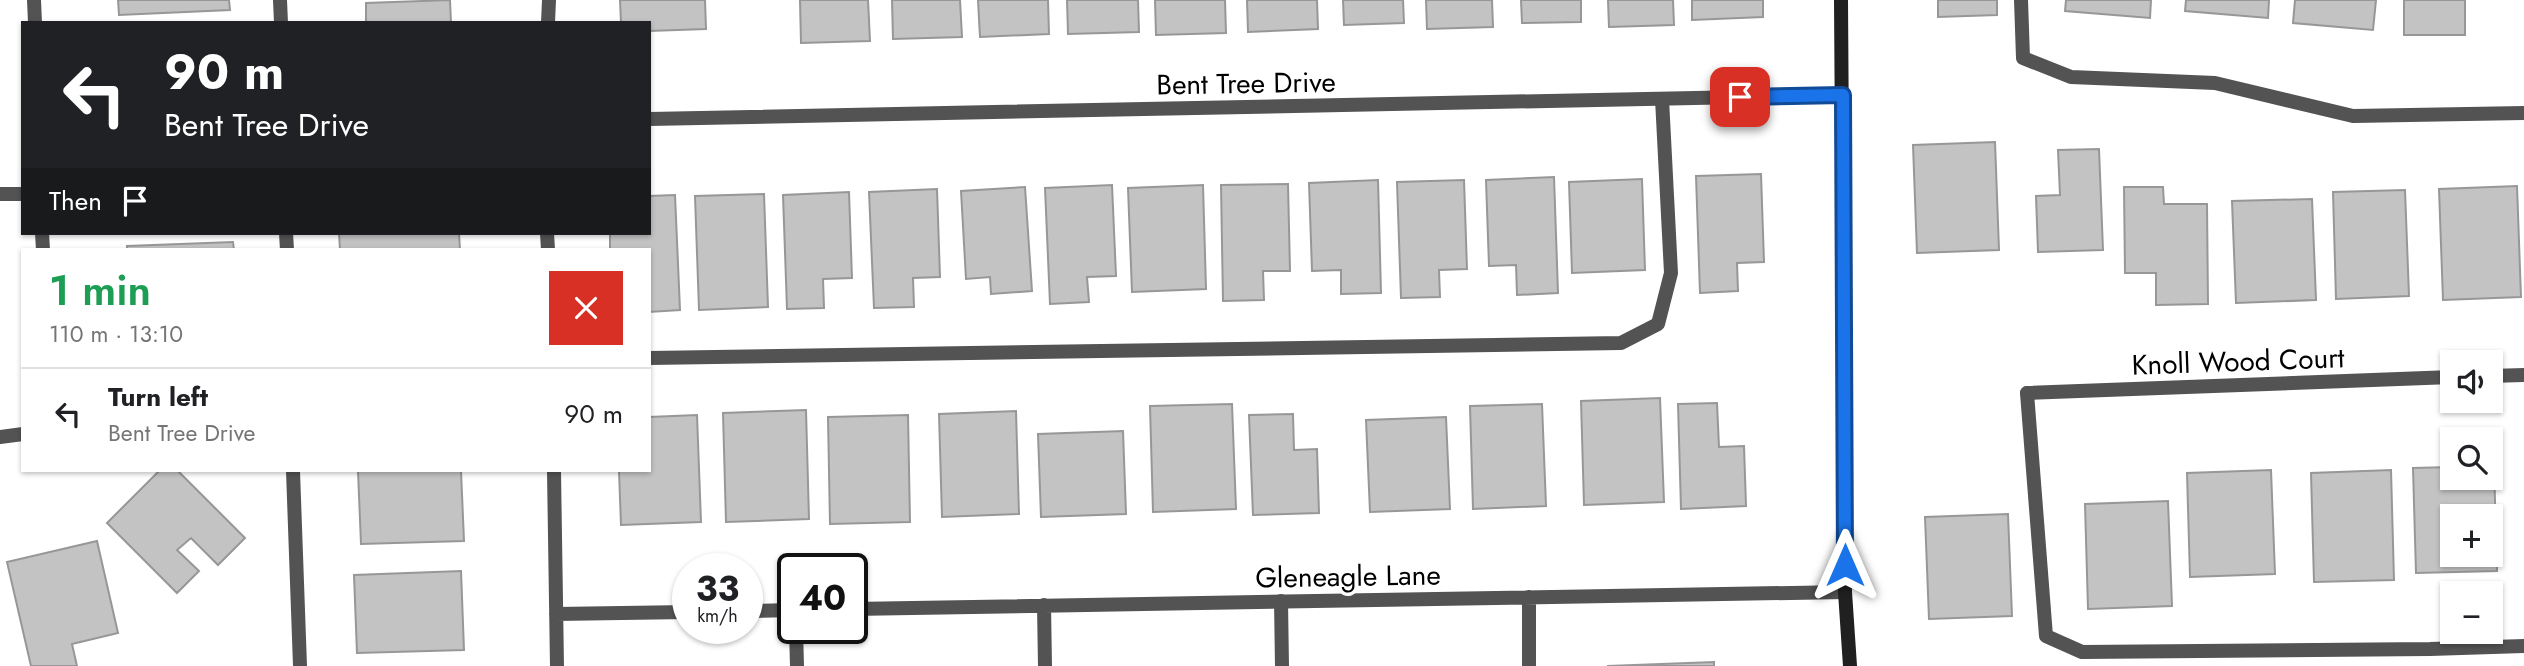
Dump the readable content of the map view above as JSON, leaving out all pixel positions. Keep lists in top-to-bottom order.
{
  "streets": {
    "street": ["Bent Tree Drive", "Knoll Wood Court", "Gleneagle Lane"]
  },
  "page": {
    "turn": ["90 m", "Bent Tree Drive"],
    "then": "Then",
    "heading": ["1 min", "110 m · 13:10"],
    "map_buttons": ["+", "−"],
    "list": [
      {
        "name": "Turn left",
        "note": "Bent Tree Drive",
        "value": "90 m"
      }
    ],
    "speed": "33 km/h",
    "limit": "40"
  }
}
